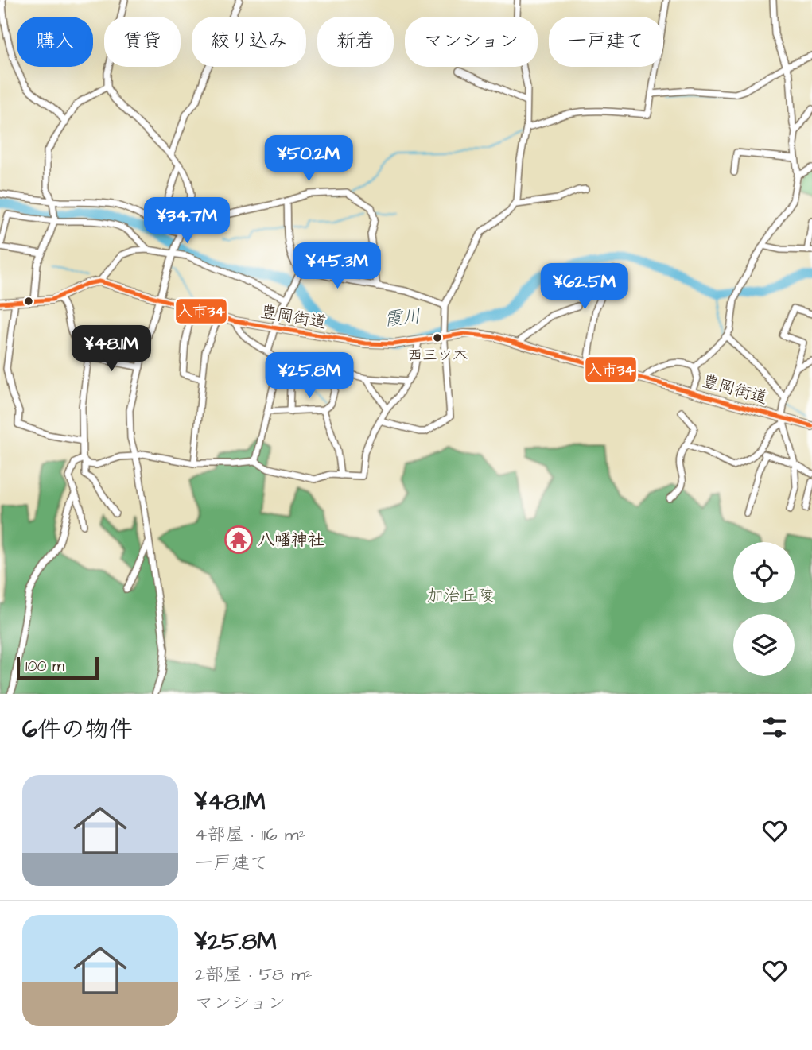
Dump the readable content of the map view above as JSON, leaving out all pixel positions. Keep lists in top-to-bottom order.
{
  "streets": {
    "main road": ["豊岡街道"]
  },
  "water": ["霞川"],
  "parks": ["加治丘陵"],
  "places": {
    "other": ["西三ツ木"],
    "temple": ["八幡神社"]
  },
  "lines": ["transit line 入市34"],
  "scale_bar": "100 m",
  "page": {
    "chip": [
      "購入",
      "賃貸",
      "絞り込み",
      "新着",
      "マンション",
      "一戸建て"
    ],
    "price": [
      "¥50.2M",
      "¥34.7M",
      "¥45.3M",
      "¥62.5M",
      "¥48.1M",
      "¥25.8M"
    ],
    "scale": "100 m",
    "heading": "6件の物件",
    "list": [
      {
        "name": "¥48.1M",
        "note": "4部屋 · 116 m² · 一戸建て"
      },
      {
        "name": "¥25.8M",
        "note": "2部屋 · 58 m² · マンション"
      }
    ]
  }
}
